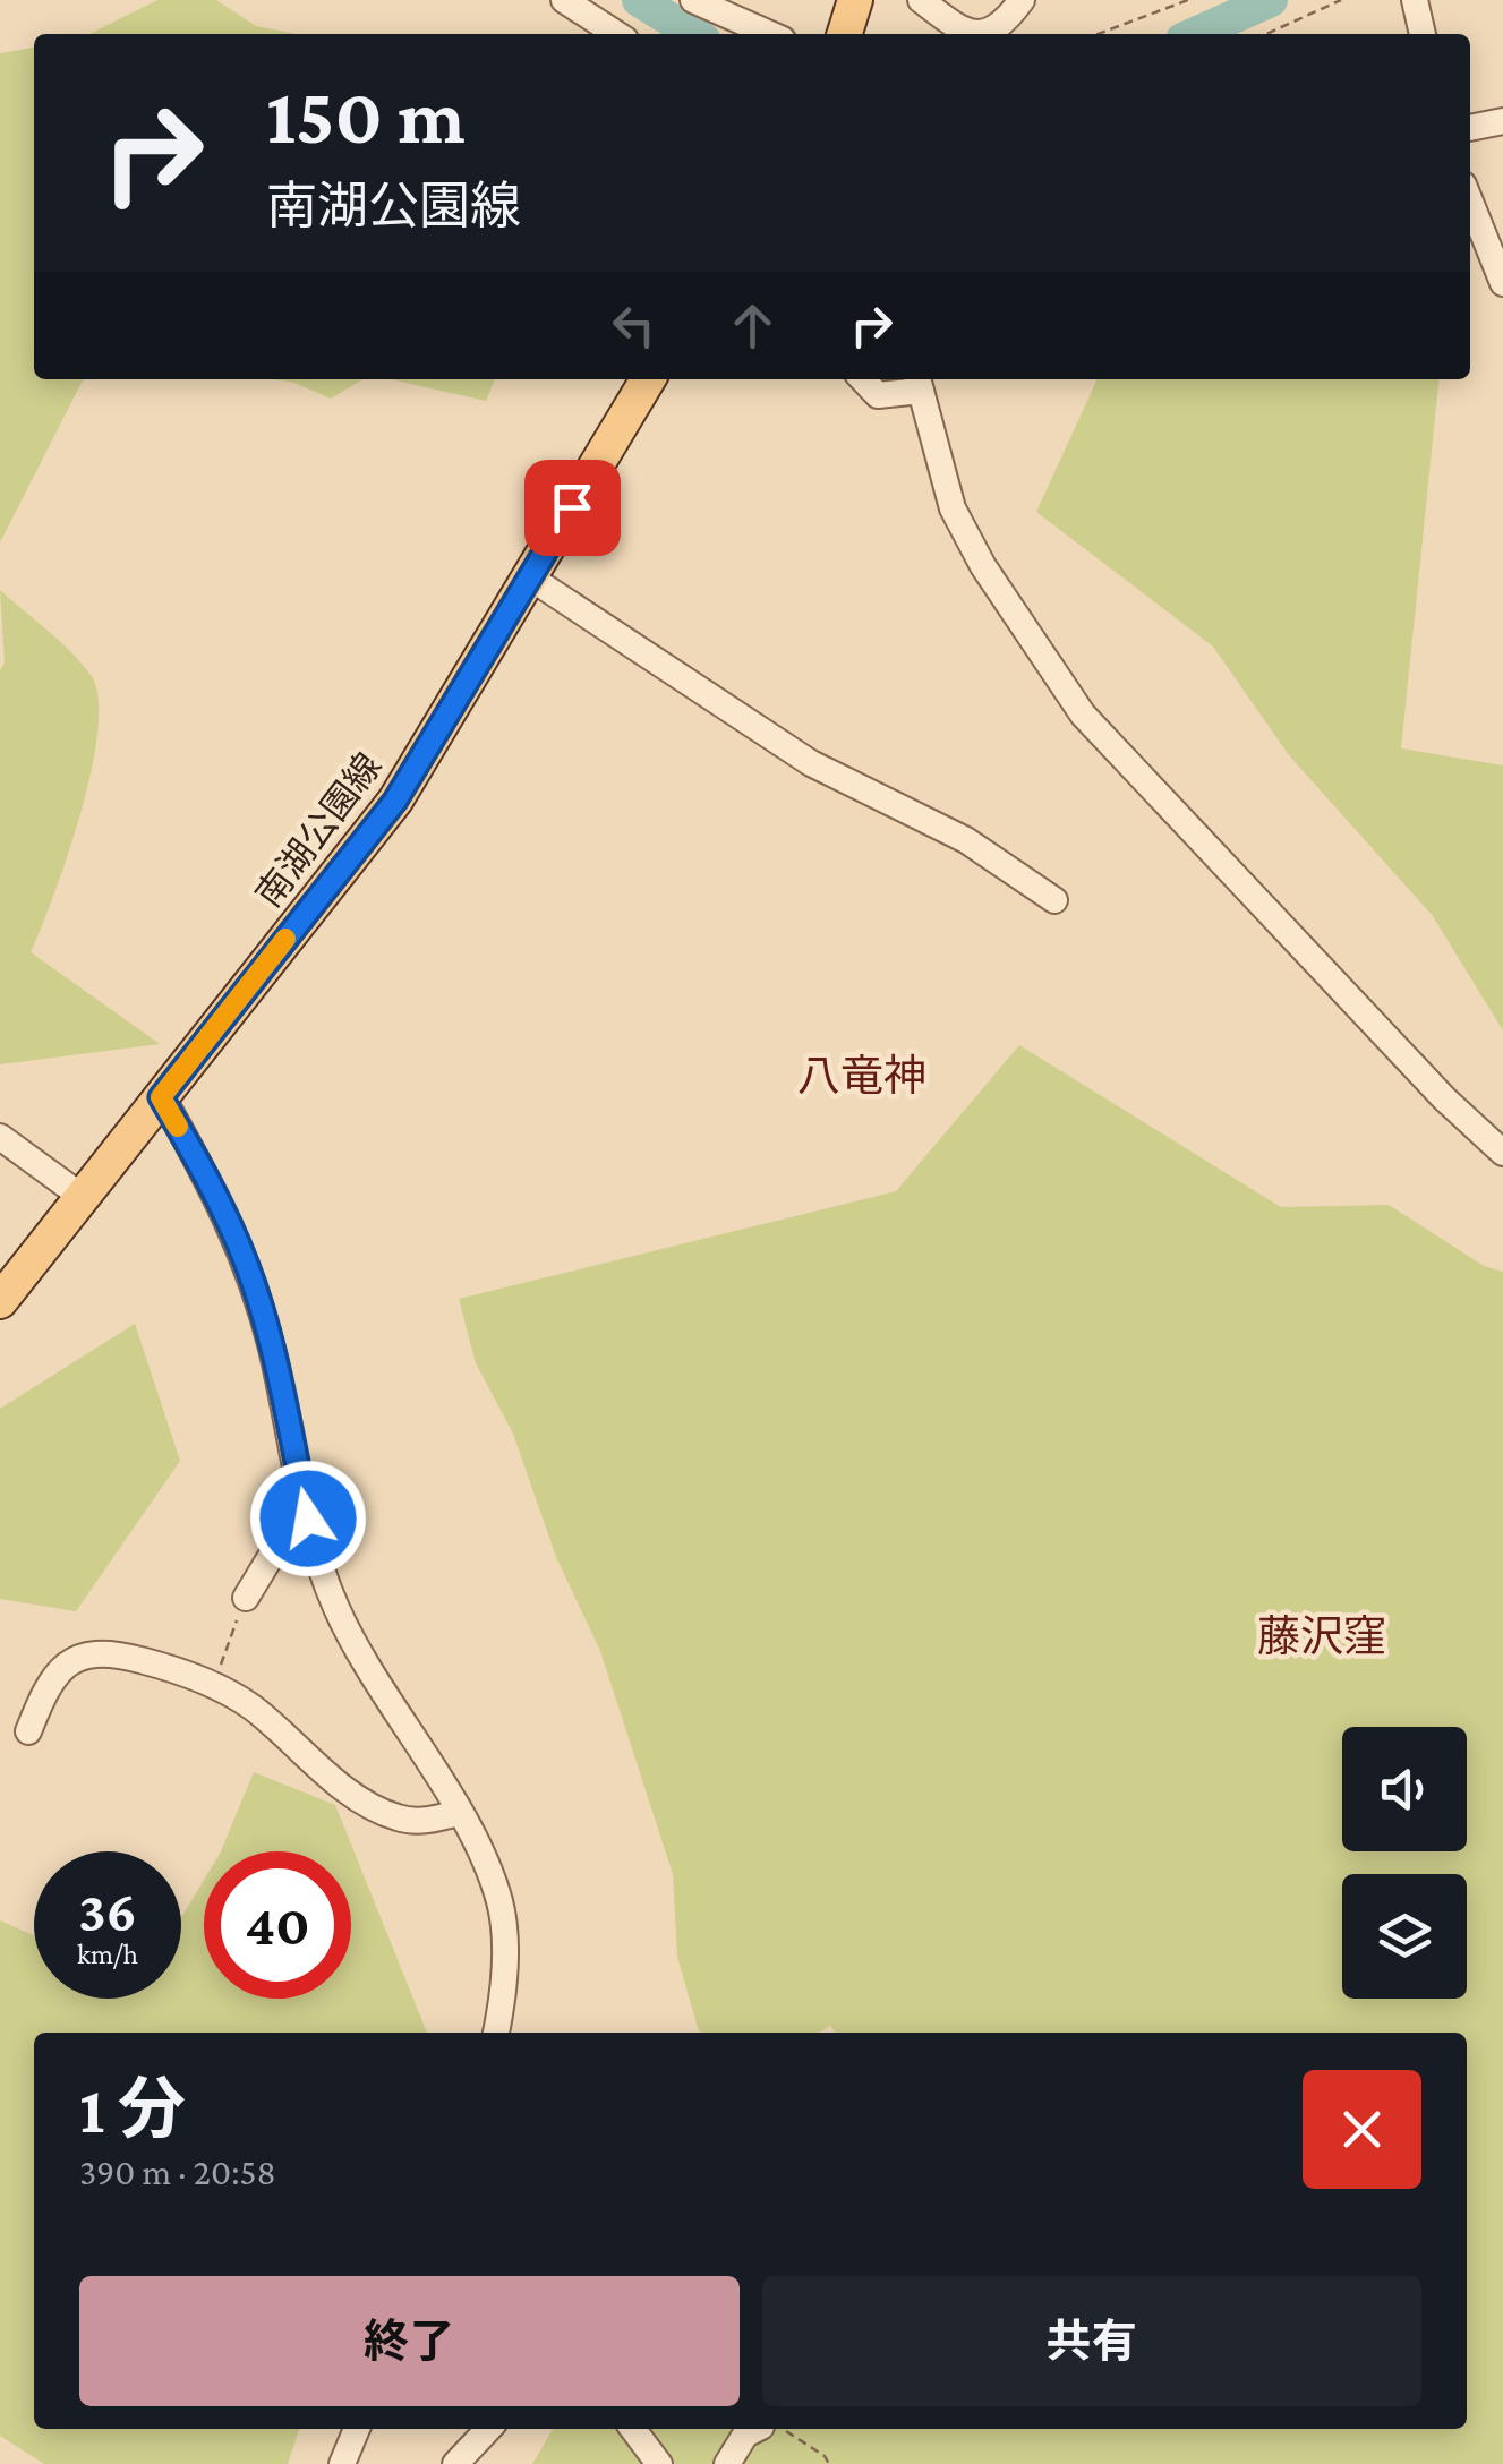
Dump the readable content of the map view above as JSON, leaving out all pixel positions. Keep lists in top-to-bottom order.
{
  "streets": {
    "main road": ["南湖公園線"]
  },
  "districts": ["八竜神", "藤沢窪"],
  "page": {
    "turn": ["150 m", "南湖公園線"],
    "speed": "36 km/h",
    "limit": "40",
    "heading": ["1 分", "390 m · 20:58"],
    "buttons": ["終了", "共有"]
  }
}
